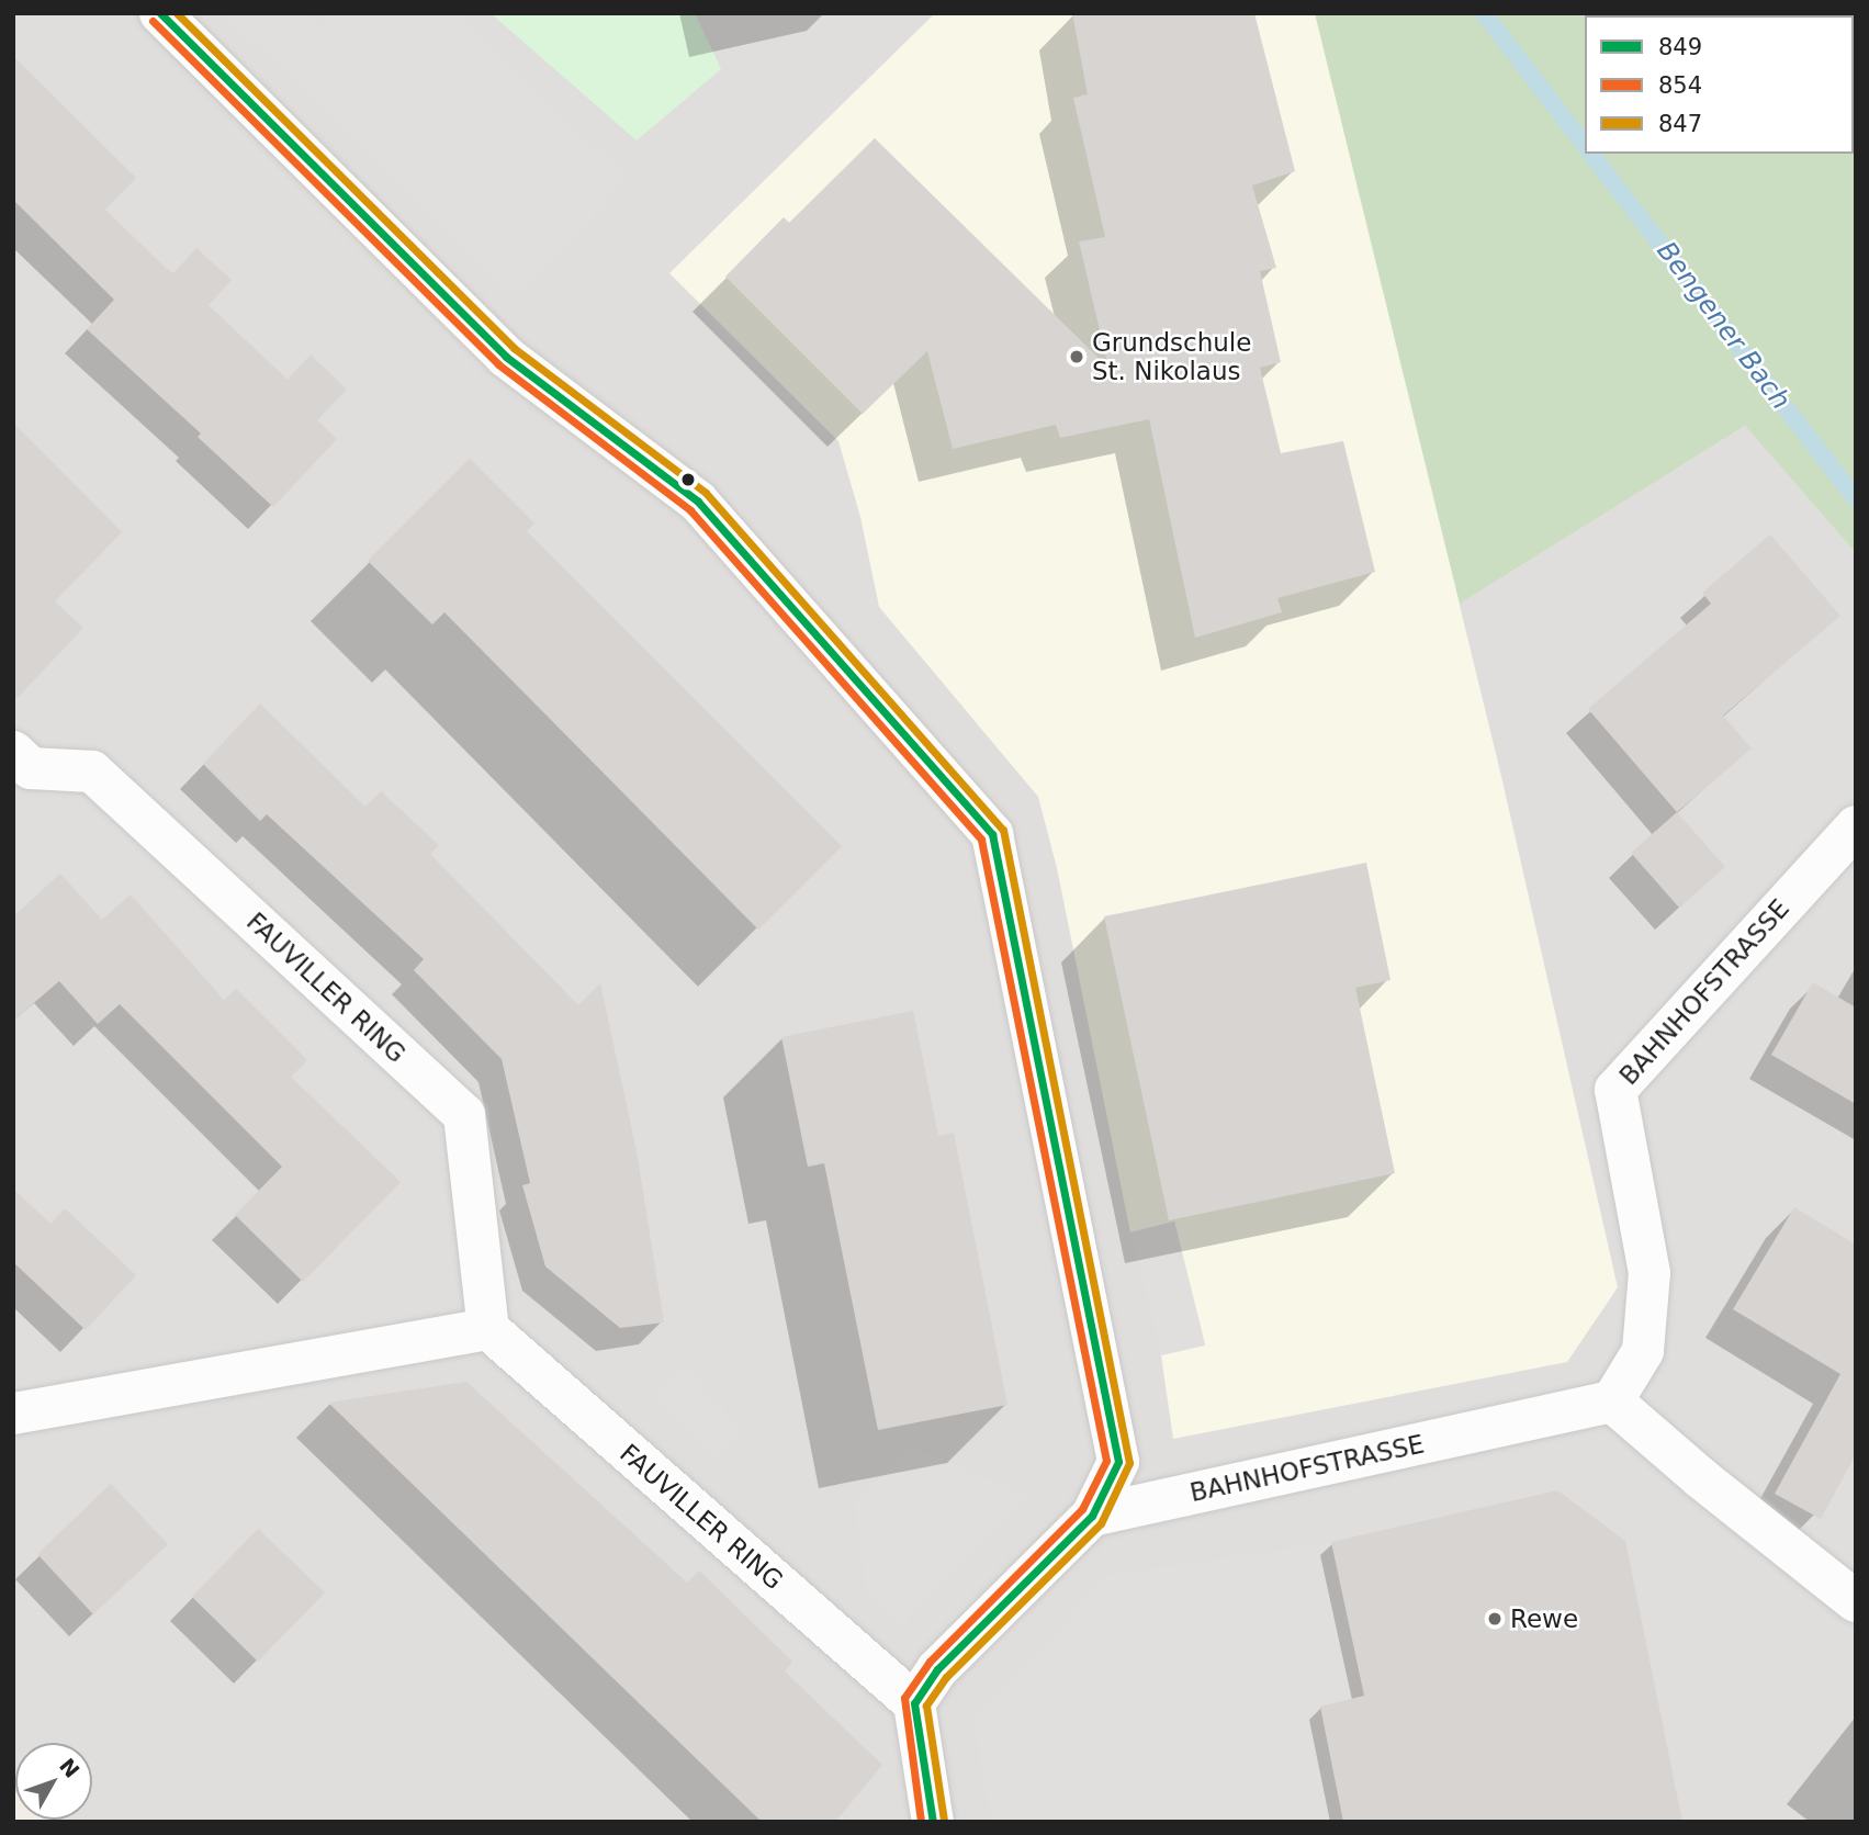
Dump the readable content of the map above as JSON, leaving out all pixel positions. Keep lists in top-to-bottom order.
{
  "streets": {
    "street": ["FAUVILLER RING", "BAHNHOFSTRASSE"]
  },
  "water": ["Bengener Bach"],
  "places": ["Grundschule St. Nikolaus", "Rewe"],
  "lines": ["transit line 849", "transit line 847", "transit line 854"],
  "legend": ["849", "854", "847"],
  "north": "top right"
}
